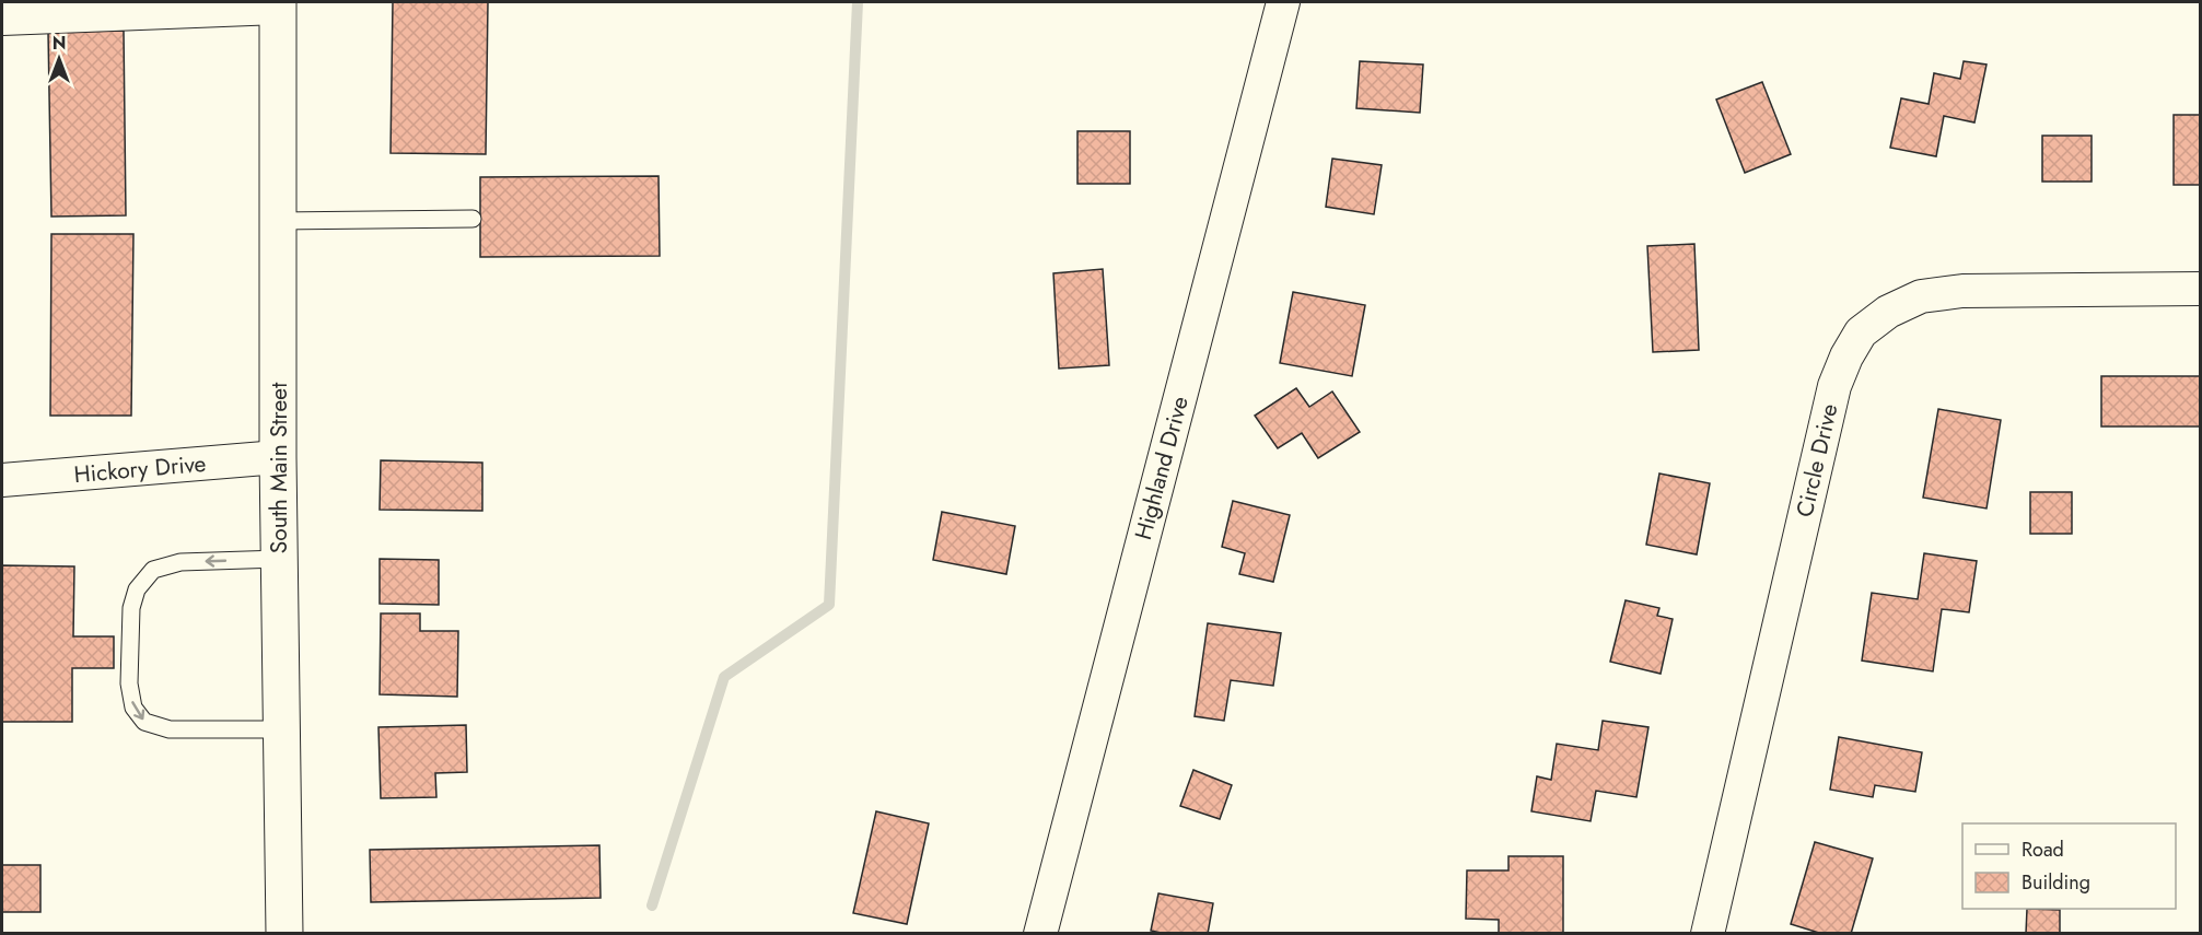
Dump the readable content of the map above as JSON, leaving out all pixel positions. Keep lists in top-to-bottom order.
{
  "streets": {
    "main road": ["South Main Street"],
    "street": ["Circle Drive", "Highland Drive", "Hickory Drive"]
  },
  "crossings": [
    ["South Main Street", "Hickory Drive"]
  ],
  "legend": ["Road", "Building"],
  "north": "top"
}
